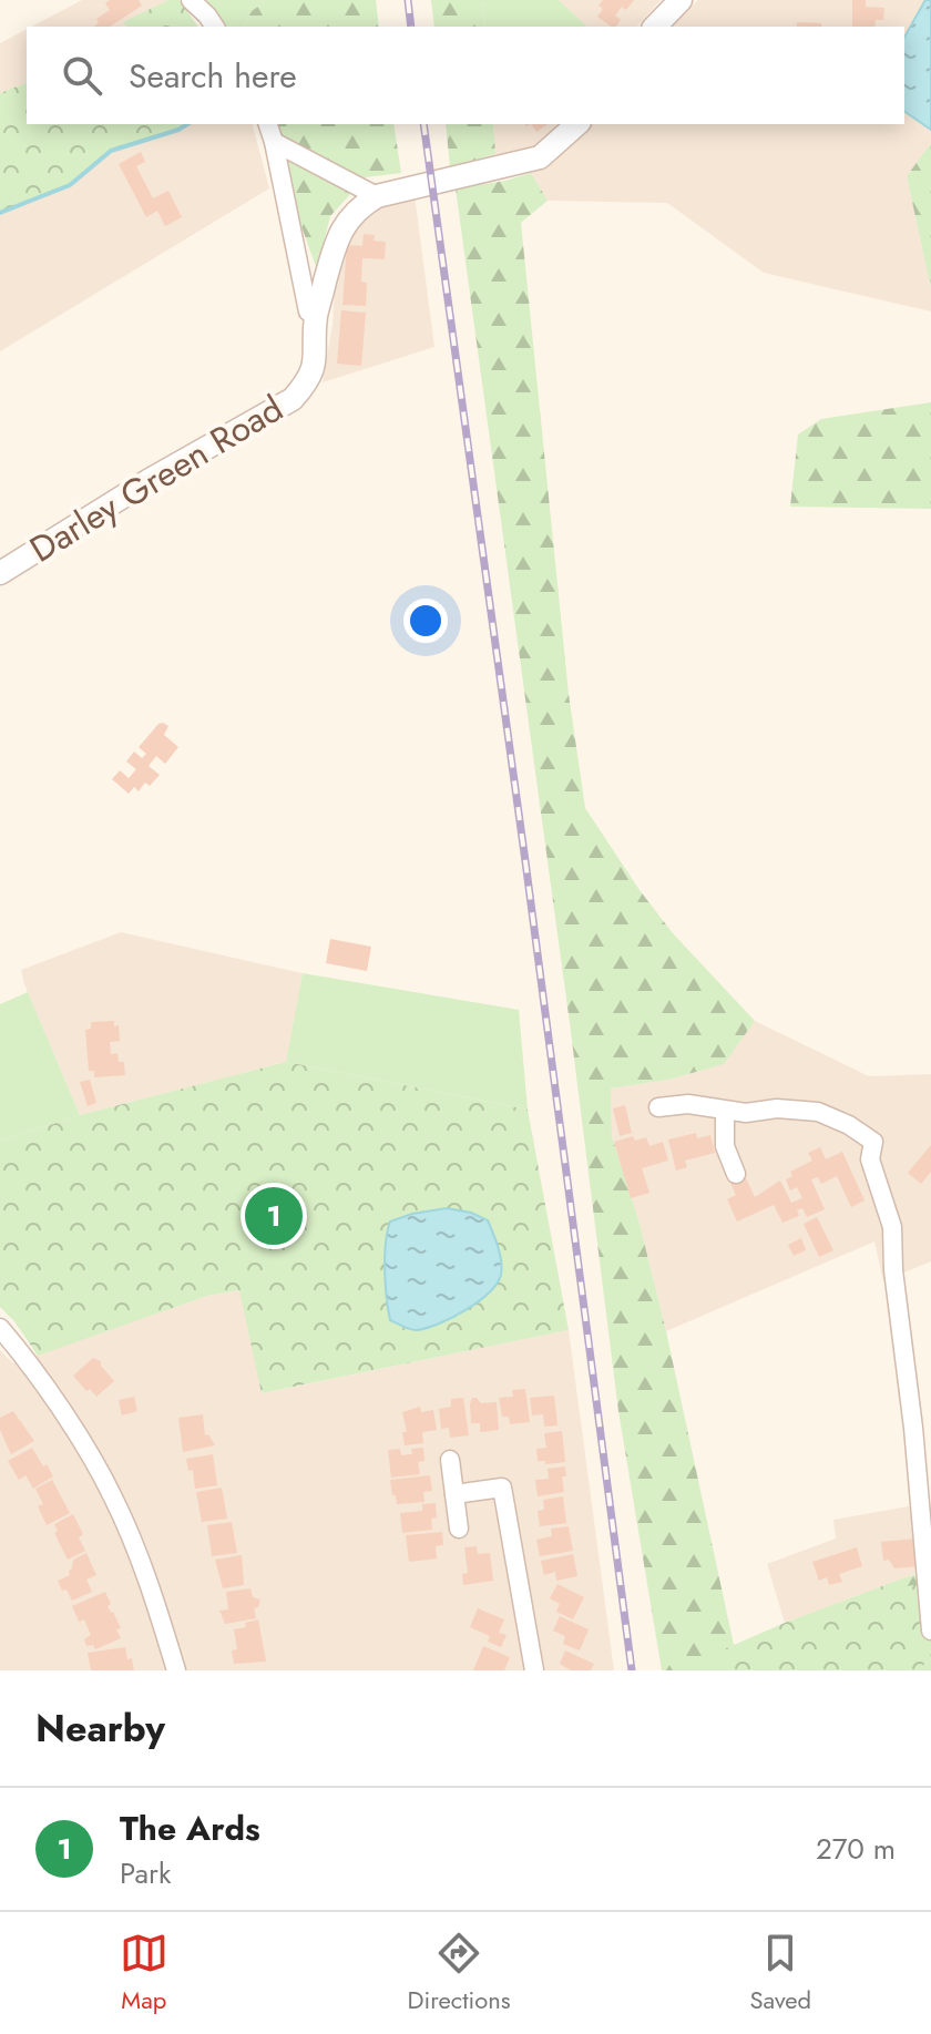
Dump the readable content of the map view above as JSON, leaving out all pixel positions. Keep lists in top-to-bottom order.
{
  "streets": {
    "street": ["Darley Green Road"]
  },
  "page": {
    "search": "Search here",
    "pins": "1",
    "heading": "Nearby",
    "list": [
      {
        "mark": "1",
        "name": "The Ards",
        "note": "Park",
        "value": "270 m"
      }
    ],
    "nav": ["Map", "Directions", "Saved"]
  }
}
